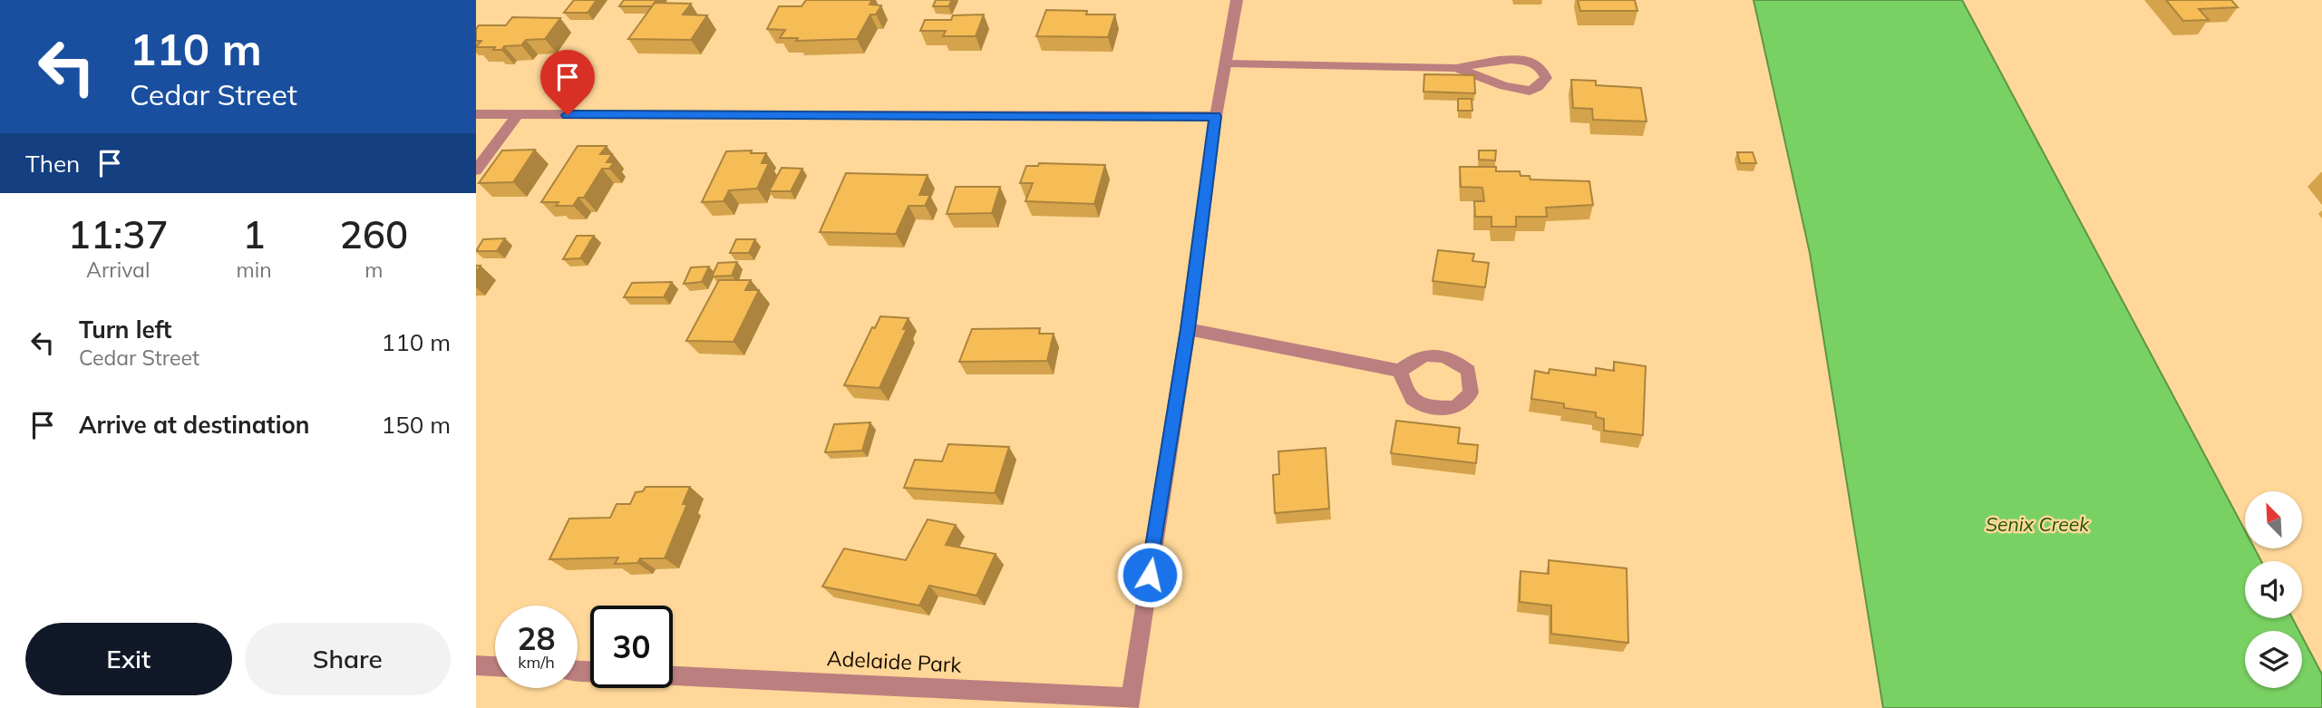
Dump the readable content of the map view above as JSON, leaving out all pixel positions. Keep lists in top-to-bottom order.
{
  "streets": {
    "street": ["Adelaide Park"]
  },
  "water": ["Senix Creek"],
  "north": "top left",
  "page": {
    "turn": ["110 m", "Cedar Street"],
    "then": "Then",
    "eta": [
      "11:37",
      "Arrival",
      "1",
      "min",
      "260",
      "m"
    ],
    "list": [
      {
        "name": "Turn left",
        "note": "Cedar Street",
        "value": "110 m"
      },
      {
        "name": "Arrive at destination",
        "value": "150 m"
      }
    ],
    "speed": "28 km/h",
    "limit": "30",
    "buttons": ["Exit", "Share"]
  }
}
